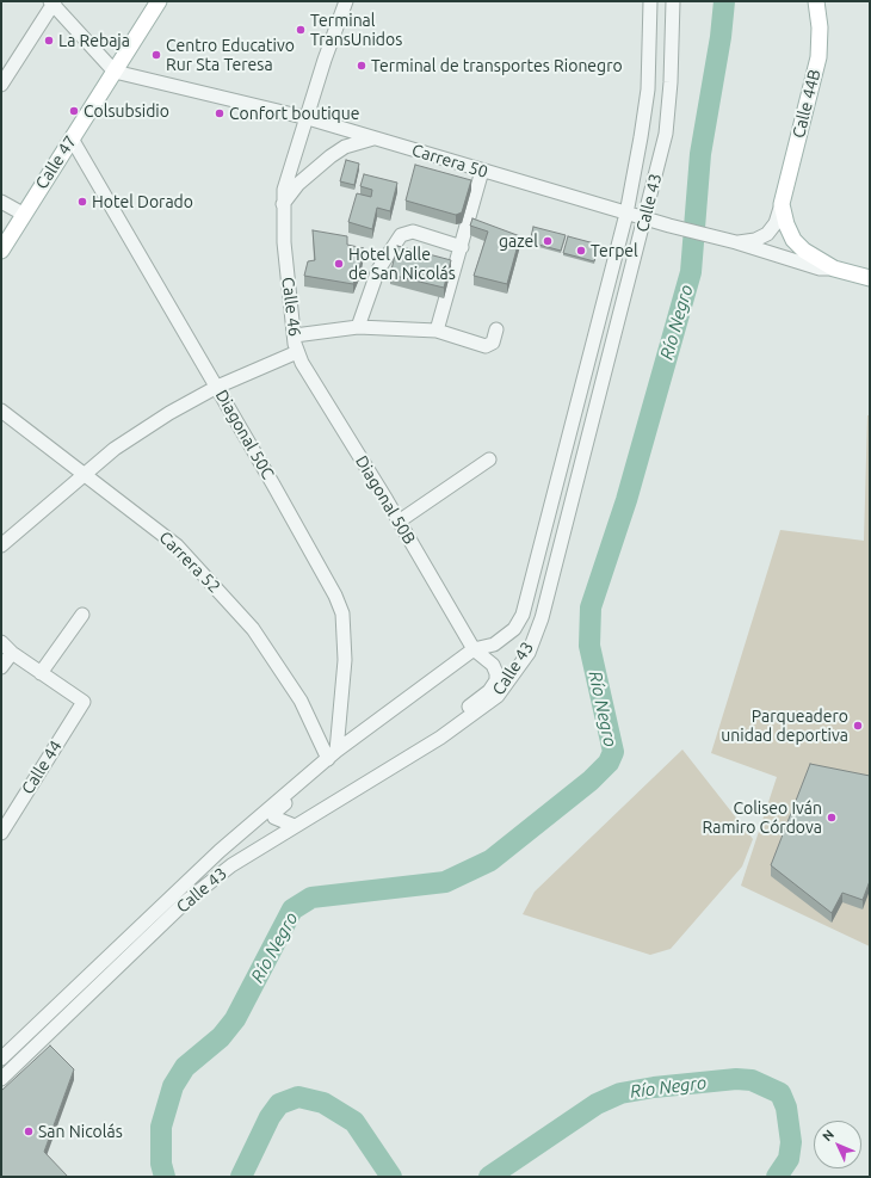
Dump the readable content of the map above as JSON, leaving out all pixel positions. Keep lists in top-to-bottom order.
{
  "streets": {
    "main road": ["Calle 44B", "Carrera 50", "Calle 47"],
    "street": [
      "Calle 43",
      "Calle 46",
      "Diagonal 50C",
      "Diagonal 50B",
      "Carrera 52",
      "Calle 44"
    ]
  },
  "crossings": [
    ["Calle 44B", "Carrera 50"],
    ["Carrera 50", "Calle 47"],
    ["Carrera 50", "Calle 43"],
    ["Carrera 50", "Calle 46"],
    ["Calle 47", "Diagonal 50C"],
    ["Calle 43", "Diagonal 50C"],
    ["Calle 43", "Diagonal 50B"],
    ["Calle 43", "Carrera 52"],
    ["Calle 46", "Diagonal 50C"],
    ["Calle 46", "Diagonal 50B"],
    ["Calle 46", "Carrera 52"],
    ["Diagonal 50C", "Carrera 52"]
  ],
  "water": ["Río Negro"],
  "places": [
    "Terminal TransUnidos",
    "La Rebaja",
    "Centro Educativo Rur Sta Teresa",
    "Terminal de transportes Rionegro",
    "Colsubsidio",
    "Confort boutique",
    "Hotel Dorado",
    "gazel",
    "Terpel",
    "Hotel Valle de San Nicolás",
    "Parqueadero unidad deportiva",
    "Coliseo Iván Ramiro Córdova",
    "San Nicolás"
  ],
  "north": "top left"
}
